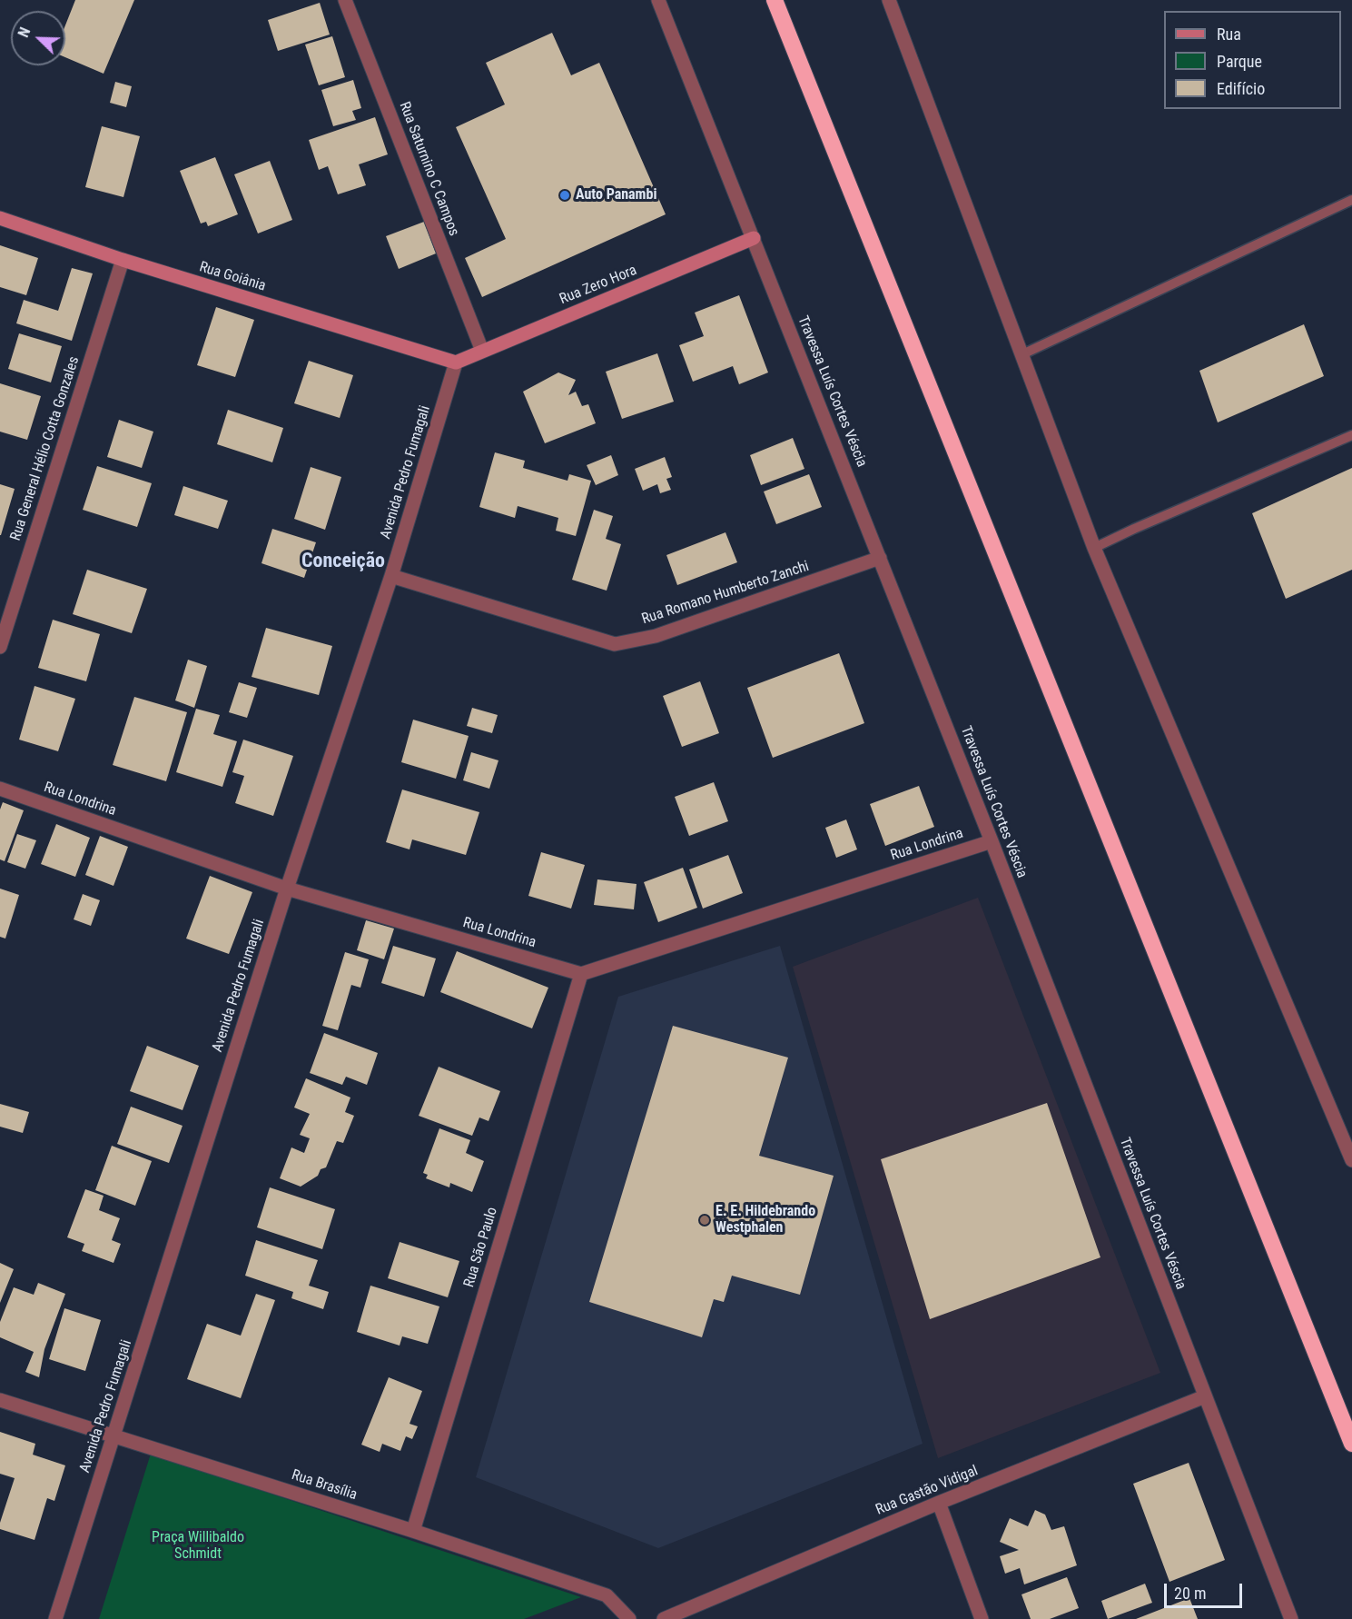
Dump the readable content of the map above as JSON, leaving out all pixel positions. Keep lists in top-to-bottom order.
{
  "streets": {
    "street": [
      "Rua Saturnino C Campos",
      "Rua Goiânia",
      "Rua Zero Hora",
      "Travessa Luís Cortes Véscia",
      "Rua General Hélio Cotta Gonzales",
      "Avenida Pedro Fumagali",
      "Rua Romano Humberto Zanchi",
      "Rua Londrina",
      "Rua São Paulo",
      "Rua Brasília",
      "Rua Gastão Vidigal"
    ]
  },
  "crossings": [
    ["Rua Saturnino C Campos", "Rua Zero Hora"],
    ["Rua Goiânia", "Rua Zero Hora"],
    ["Rua Goiânia", "Rua General Hélio Cotta Gonzales"],
    ["Rua Goiânia", "Avenida Pedro Fumagali"],
    ["Rua Zero Hora", "Travessa Luís Cortes Véscia"],
    ["Rua Zero Hora", "Avenida Pedro Fumagali"],
    ["Travessa Luís Cortes Véscia", "Rua Romano Humberto Zanchi"],
    ["Travessa Luís Cortes Véscia", "Rua Londrina"],
    ["Travessa Luís Cortes Véscia", "Rua Gastão Vidigal"],
    ["Avenida Pedro Fumagali", "Rua Romano Humberto Zanchi"],
    ["Avenida Pedro Fumagali", "Rua Londrina"],
    ["Avenida Pedro Fumagali", "Rua Brasília"],
    ["Rua Londrina", "Rua São Paulo"],
    ["Rua São Paulo", "Rua Brasília"]
  ],
  "districts": ["Conceição"],
  "parks": ["Praça Willibaldo Schmidt"],
  "places": ["Auto Panambi", "E. E. Hildebrando Westphalen"],
  "legend": ["Rua", "Parque", "Edifício"],
  "scale_bar": "20 m",
  "north": "top left"
}
